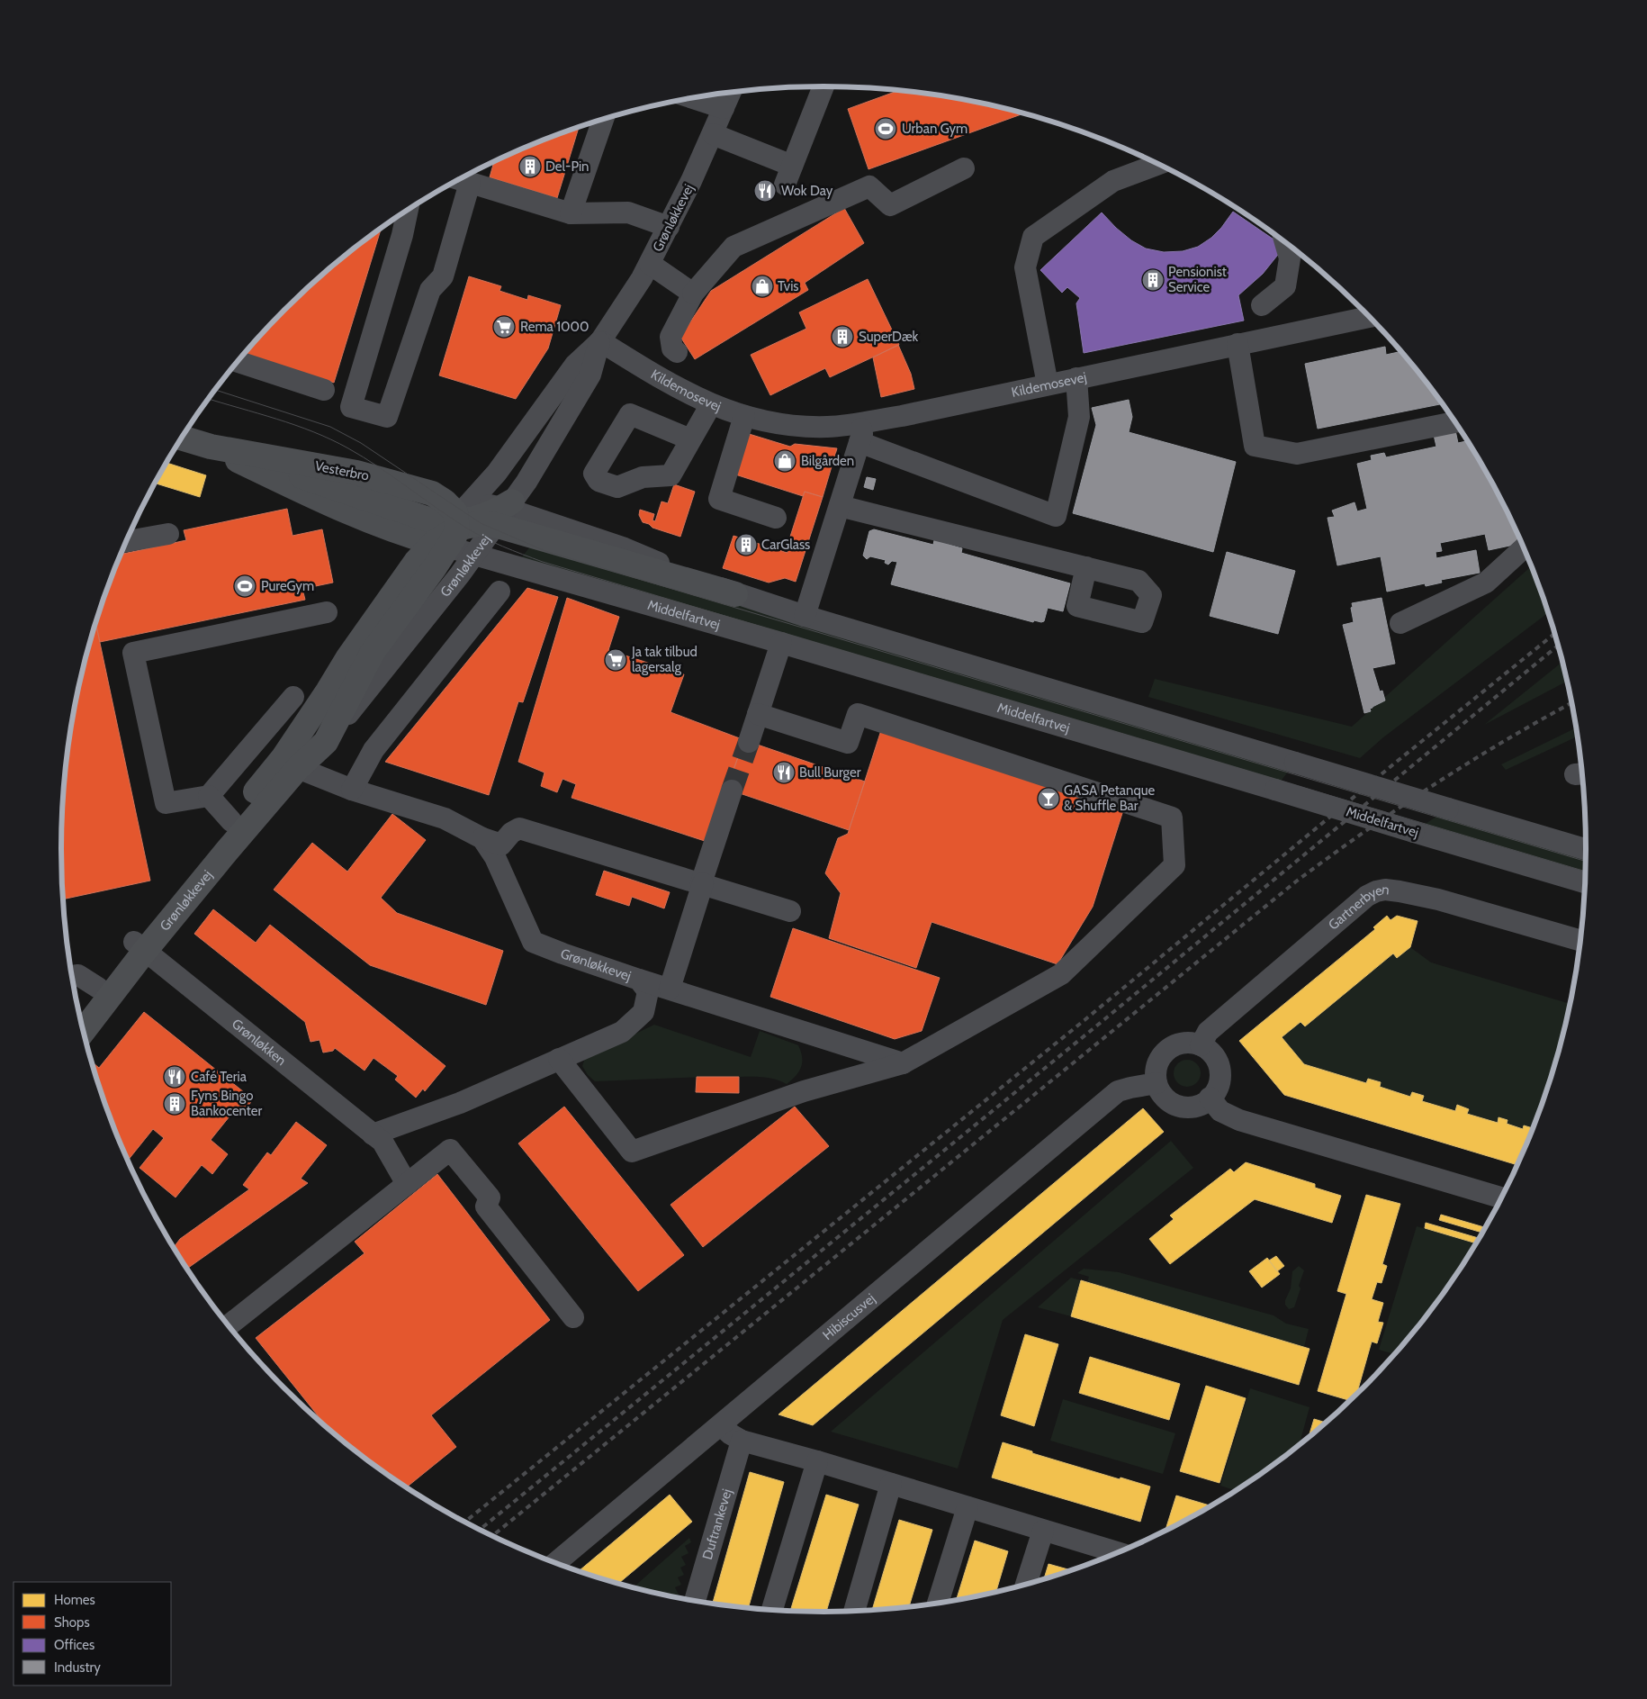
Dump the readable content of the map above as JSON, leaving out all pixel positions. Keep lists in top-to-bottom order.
{
  "streets": {
    "main road": ["Grønløkkevej", "Vesterbro"],
    "street": [
      "Kildemosevej",
      "Middelfartvej",
      "Gartnerbyen",
      "Grønløkken",
      "Hibiscusvej",
      "Duftrankevej"
    ]
  },
  "crossings": [
    ["Grønløkkevej", "Kildemosevej"],
    ["Grønløkkevej", "Vesterbro"],
    ["Grønløkkevej", "Middelfartvej"],
    ["Grønløkkevej", "Grønløkken"],
    ["Vesterbro", "Middelfartvej"],
    ["Gartnerbyen", "Hibiscusvej"]
  ],
  "places": {
    "sports": ["Urban Gym", "PureGym"],
    "building": [
      "Del-Pin",
      "Pensionist Service",
      "SuperDæk",
      "CarGlass",
      "Fyns Bingo Bankocenter"
    ],
    "restaurant": ["Wok Day", "Bull Burger", "Café Teria"],
    "shop": ["Tvis", "Bilgården"],
    "supermarket": ["Rema 1000", "Ja tak tilbud lagersalg"],
    "bar": ["GASA Petanque & Shuffle Bar"]
  },
  "legend": [
    "Homes",
    "Shops",
    "Offices",
    "Industry"
  ]
}
